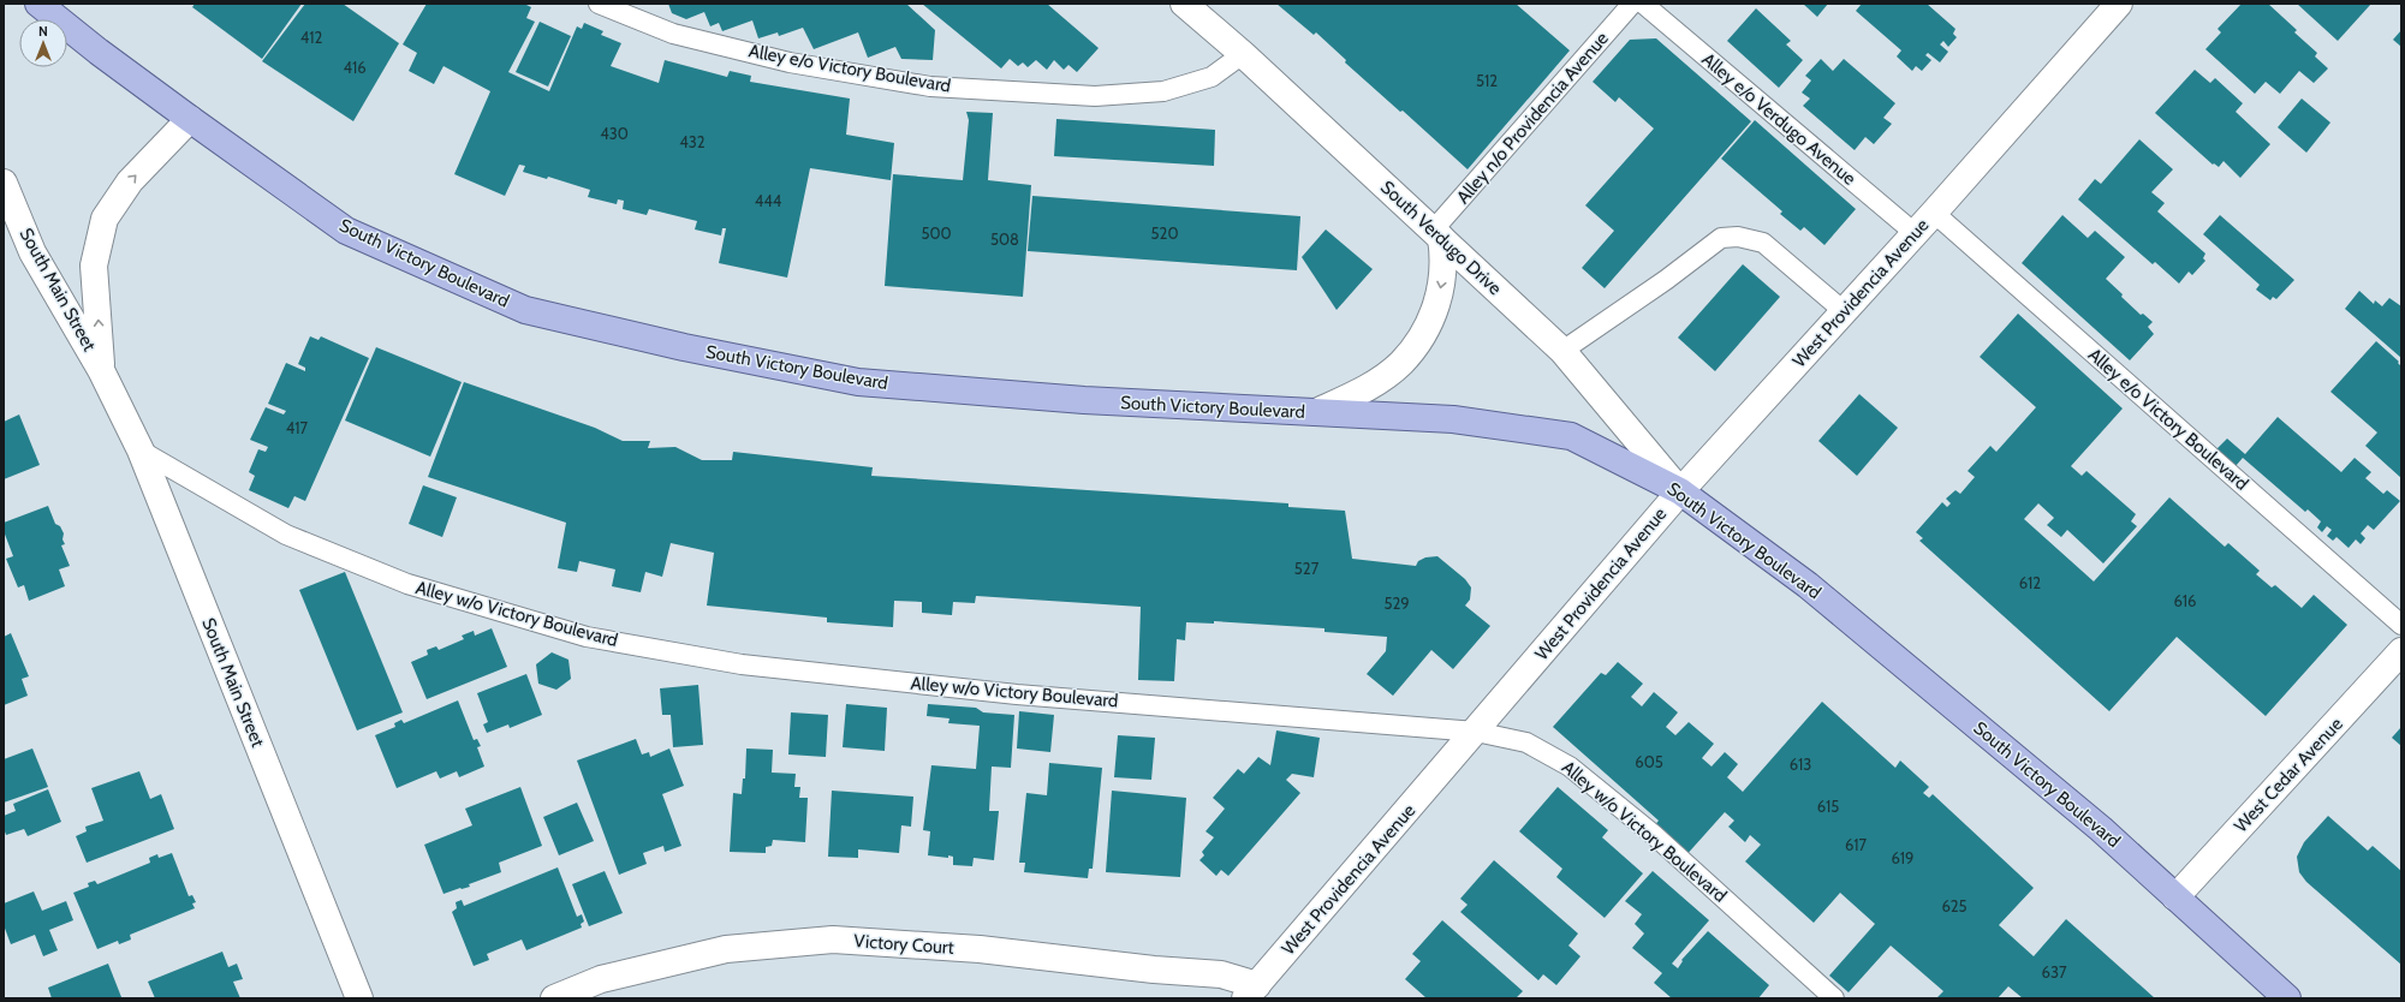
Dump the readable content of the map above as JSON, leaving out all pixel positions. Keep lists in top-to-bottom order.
{
  "streets": {
    "main road": ["South Victory Boulevard"],
    "street": [
      "South Verdugo Drive",
      "South Main Street",
      "West Providencia Avenue",
      "West Cedar Avenue",
      "Victory Court"
    ],
    "lane": [
      "Alley e/o Victory Boulevard",
      "Alley n/o Providencia Avenue",
      "Alley e/o Verdugo Avenue",
      "Alley w/o Victory Boulevard"
    ]
  },
  "crossings": [
    ["Alley e/o Victory Boulevard", "South Verdugo Drive"],
    ["Alley e/o Victory Boulevard", "West Providencia Avenue"],
    ["Alley n/o Providencia Avenue", "South Verdugo Drive"],
    ["Alley e/o Verdugo Avenue", "West Providencia Avenue"],
    ["South Verdugo Drive", "South Victory Boulevard"],
    ["South Verdugo Drive", "West Providencia Avenue"],
    ["South Victory Boulevard", "South Main Street"],
    ["South Victory Boulevard", "West Providencia Avenue"],
    ["South Victory Boulevard", "West Cedar Avenue"],
    ["South Main Street", "Alley w/o Victory Boulevard"],
    ["West Providencia Avenue", "Alley w/o Victory Boulevard"],
    ["West Providencia Avenue", "Victory Court"]
  ],
  "house_numbers": [
    "412",
    "416",
    "512",
    "430",
    "432",
    "444",
    "500",
    "520",
    "508",
    "417",
    "527",
    "612",
    "616",
    "529",
    "605",
    "613",
    "615",
    "617",
    "619",
    "625",
    "637"
  ],
  "north": "top"
}
